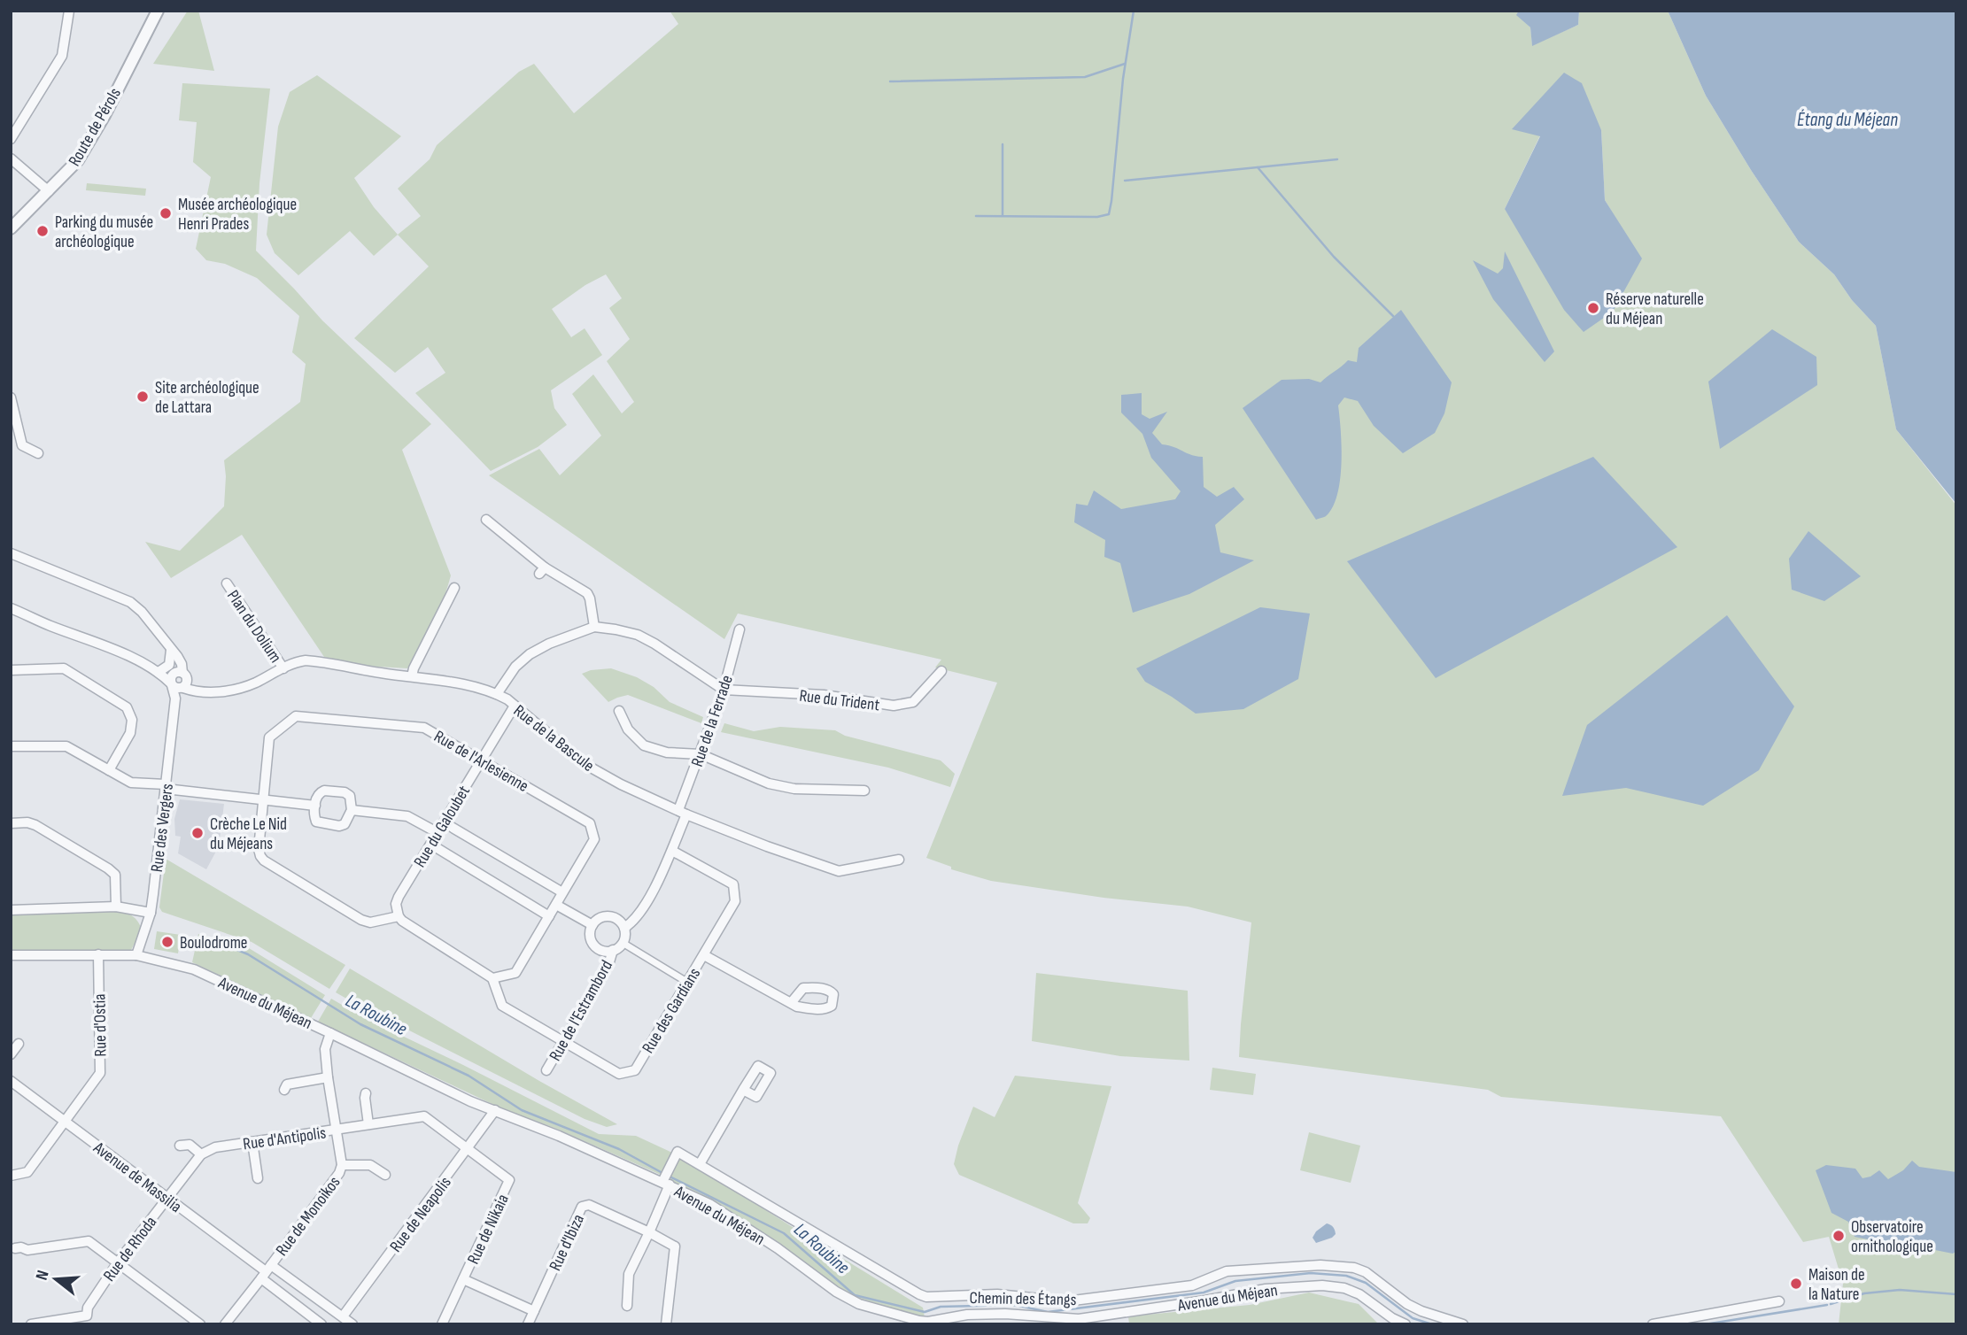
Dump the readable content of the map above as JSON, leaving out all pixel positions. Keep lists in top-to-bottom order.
{
  "streets": {
    "street": [
      "Route de Pérols",
      "Plan du Dolium",
      "Rue du Trident",
      "Rue de la Ferrade",
      "Rue de la Bascule",
      "Rue de l'Arlesienne",
      "Rue du Galoubet",
      "Rue des Vergers",
      "Avenue du Méjean",
      "Rue de l'Estrambord",
      "Rue des Gardians",
      "Rue d'Ostia",
      "Rue d'Antipolis",
      "Avenue de Massilia",
      "Rue de Neapolis",
      "Rue de Monoikos",
      "Rue de Nikaia",
      "Rue d'Ibiza",
      "Rue de Rhoda",
      "Chemin des Étangs"
    ]
  },
  "crossings": [
    ["Plan du Dolium", "Rue de la Bascule"],
    ["Rue du Trident", "Rue de la Ferrade"],
    ["Rue de la Ferrade", "Rue de la Bascule"],
    ["Rue de la Bascule", "Rue du Galoubet"],
    ["Rue de la Bascule", "Rue des Vergers"],
    ["Rue de l'Arlesienne", "Rue du Galoubet"],
    ["Rue de l'Arlesienne", "Rue des Gardians"],
    ["Rue des Vergers", "Avenue du Méjean"],
    ["Avenue du Méjean", "Rue d'Ostia"],
    ["Avenue du Méjean", "Rue de Neapolis"],
    ["Avenue du Méjean", "Rue de Monoikos"],
    ["Avenue du Méjean", "Chemin des Étangs"],
    ["Rue de l'Estrambord", "Rue des Gardians"],
    ["Rue d'Ostia", "Avenue de Massilia"],
    ["Rue d'Antipolis", "Rue de Neapolis"],
    ["Rue d'Antipolis", "Rue de Monoikos"],
    ["Rue d'Antipolis", "Rue de Nikaia"],
    ["Avenue de Massilia", "Rue de Neapolis"],
    ["Avenue de Massilia", "Rue de Monoikos"],
    ["Avenue de Massilia", "Rue de Rhoda"],
    ["Rue de Neapolis", "Rue de Nikaia"]
  ],
  "water": ["Étang du Méjean", "La Roubine"],
  "places": [
    "Musée archéologique Henri Prades",
    "Parking du musée archéologique",
    "Réserve naturelle du Méjean",
    "Site archéologique de Lattara",
    "Crèche Le Nid du Méjeans",
    "Boulodrome",
    "Observatoire ornithologique",
    "Maison de la Nature"
  ],
  "north": "left"
}
